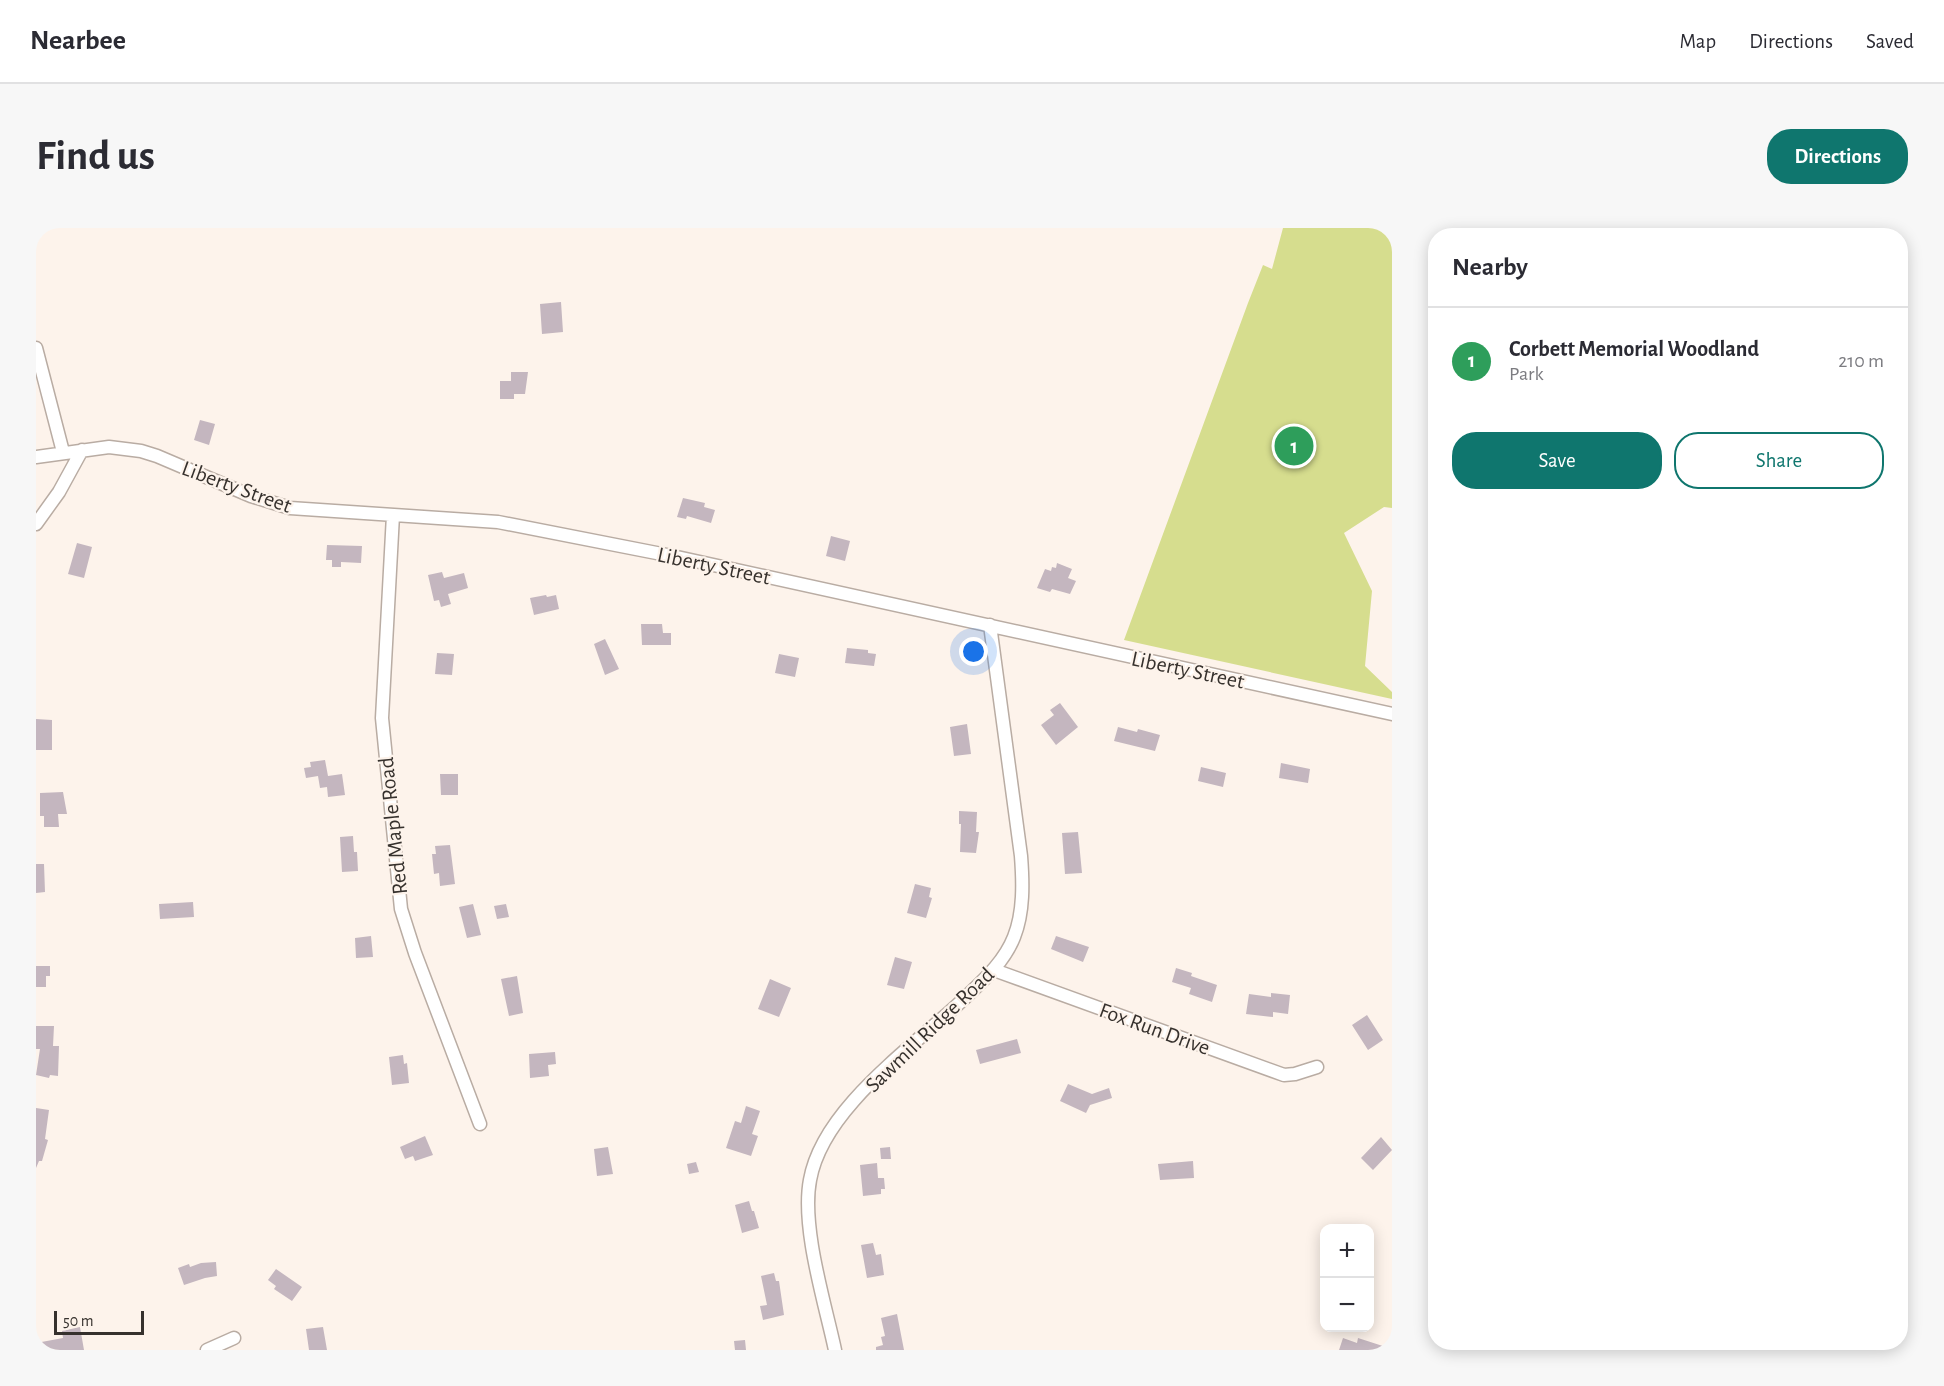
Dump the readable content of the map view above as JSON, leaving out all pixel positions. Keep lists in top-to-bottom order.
{
  "streets": {
    "street": [
      "Liberty Street",
      "Red Maple Road",
      "Fox Run Drive",
      "Sawmill Ridge Road"
    ]
  },
  "crossings": [
    ["Liberty Street", "Red Maple Road"],
    ["Liberty Street", "Sawmill Ridge Road"],
    ["Fox Run Drive", "Sawmill Ridge Road"]
  ],
  "scale_bar": "50 m",
  "page": {
    "header": "Nearbee",
    "nav": ["Map", "Directions", "Saved"],
    "buttons": [
      "Directions",
      ["Save", "Share"]
    ],
    "title": "Find us",
    "heading": "Nearby",
    "list": [
      {
        "mark": "1",
        "name": "Corbett Memorial Woodland",
        "note": "Park",
        "value": "210 m"
      }
    ],
    "pins": "1",
    "map_buttons": ["+", "−"],
    "scale": "50 m"
  }
}
